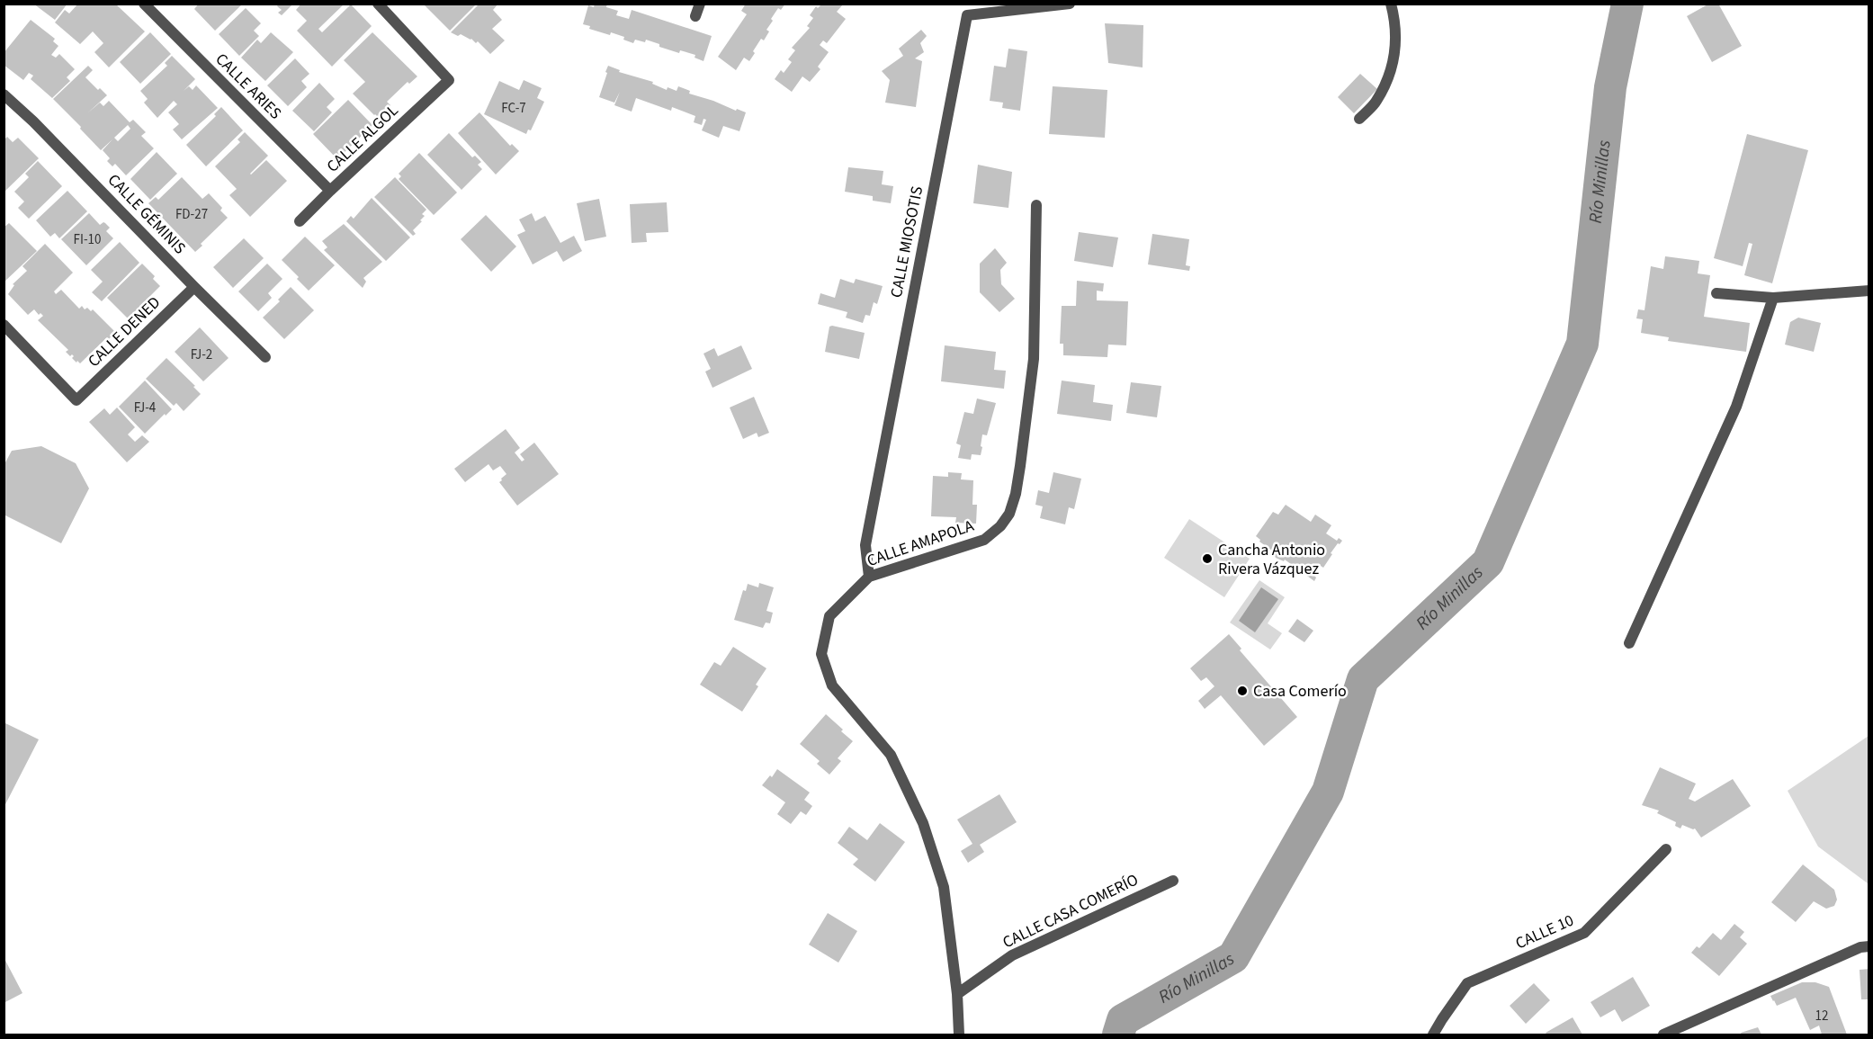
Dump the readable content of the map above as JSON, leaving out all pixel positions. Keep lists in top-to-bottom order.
{
  "streets": {
    "street": [
      "CALLE ARIES",
      "CALLE ALGOL",
      "CALLE GÉMINIS",
      "CALLE MIOSOTIS",
      "CALLE DENED",
      "CALLE AMAPOLA",
      "CALLE CASA COMERÍO",
      "CALLE 10"
    ]
  },
  "crossings": [
    ["CALLE ARIES", "CALLE ALGOL"],
    ["CALLE GÉMINIS", "CALLE DENED"],
    ["CALLE MIOSOTIS", "CALLE AMAPOLA"],
    ["CALLE AMAPOLA", "CALLE CASA COMERÍO"]
  ],
  "water": ["Río Minillas"],
  "places": ["Cancha Antonio Rivera Vázquez", "Casa Comerío"],
  "house_numbers": [
    "FC-7",
    "FD-27",
    "FI-10",
    "FJ-2",
    "FJ-4",
    "12"
  ]
}
